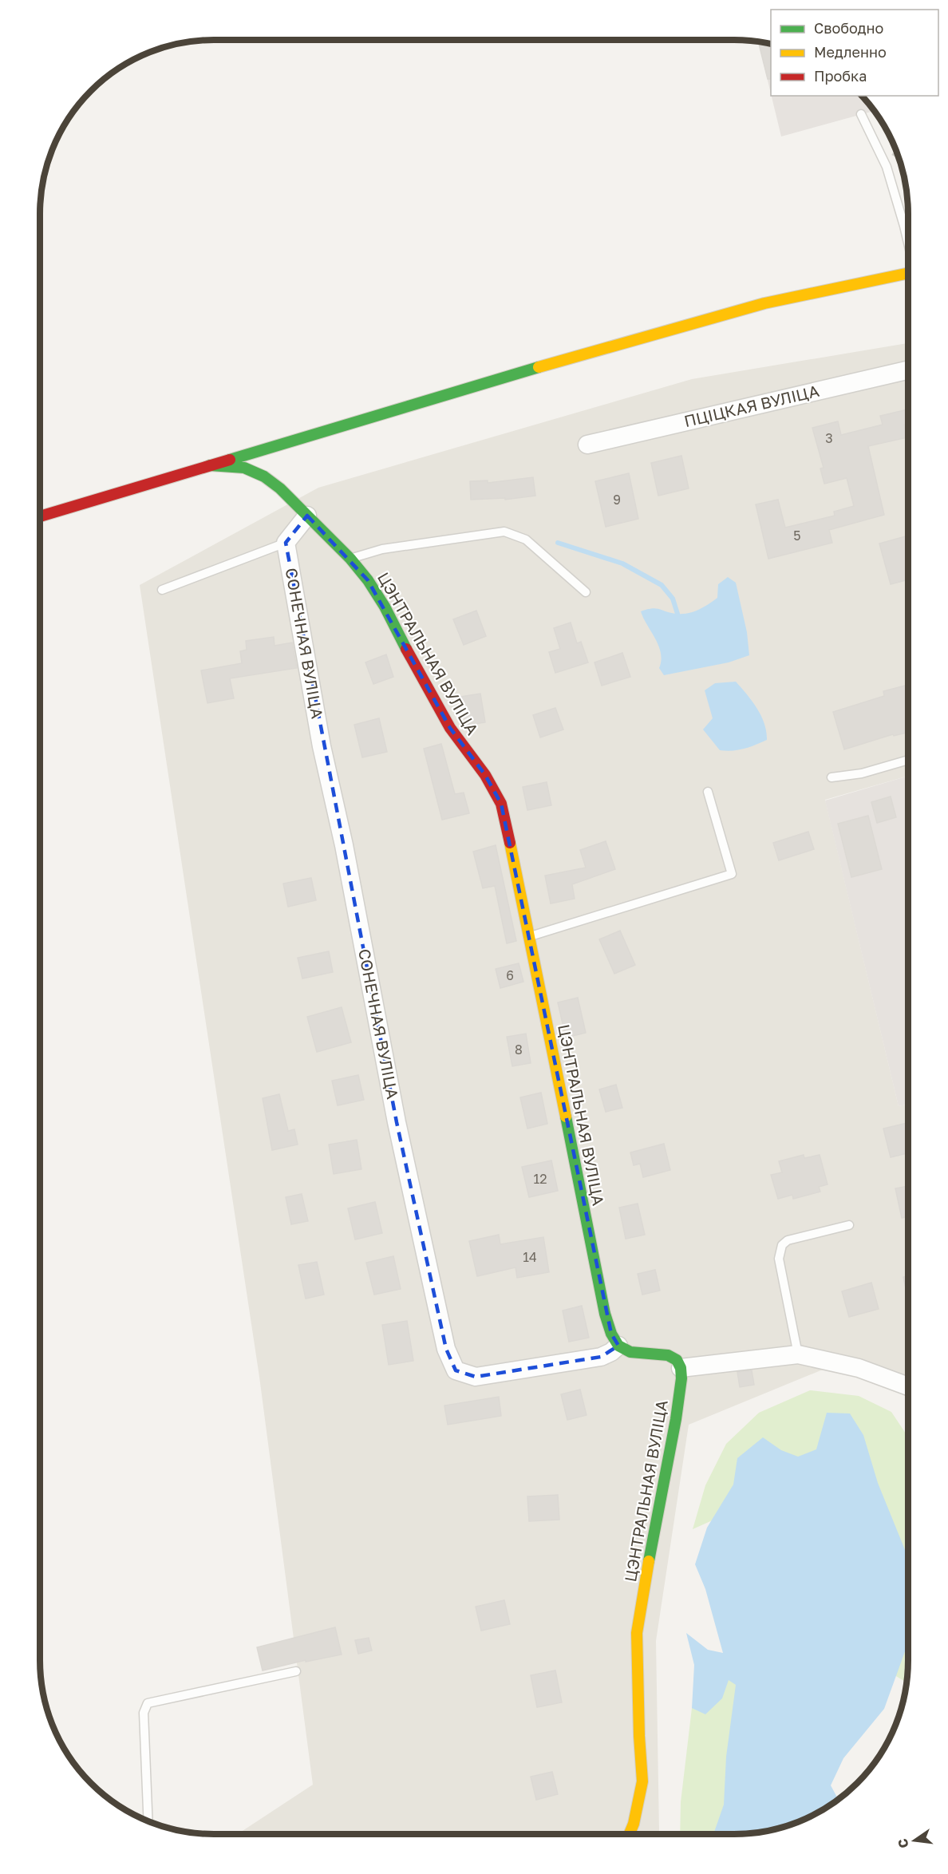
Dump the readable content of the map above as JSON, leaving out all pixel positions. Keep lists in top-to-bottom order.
{
  "streets": {
    "street": ["ПЦІЦКАЯ ВУЛІЦА", "СОНЕЧНАЯ ВУЛІЦА", "ЦЭНТРАЛЬНАЯ ВУЛІЦА"]
  },
  "crossings": [
    ["СОНЕЧНАЯ ВУЛІЦА", "ЦЭНТРАЛЬНАЯ ВУЛІЦА"]
  ],
  "house_numbers": [
    "3",
    "9",
    "5",
    "6",
    "8",
    "12",
    "14"
  ],
  "legend": ["Свободно", "Медленно", "Пробка"],
  "north": "left"
}
